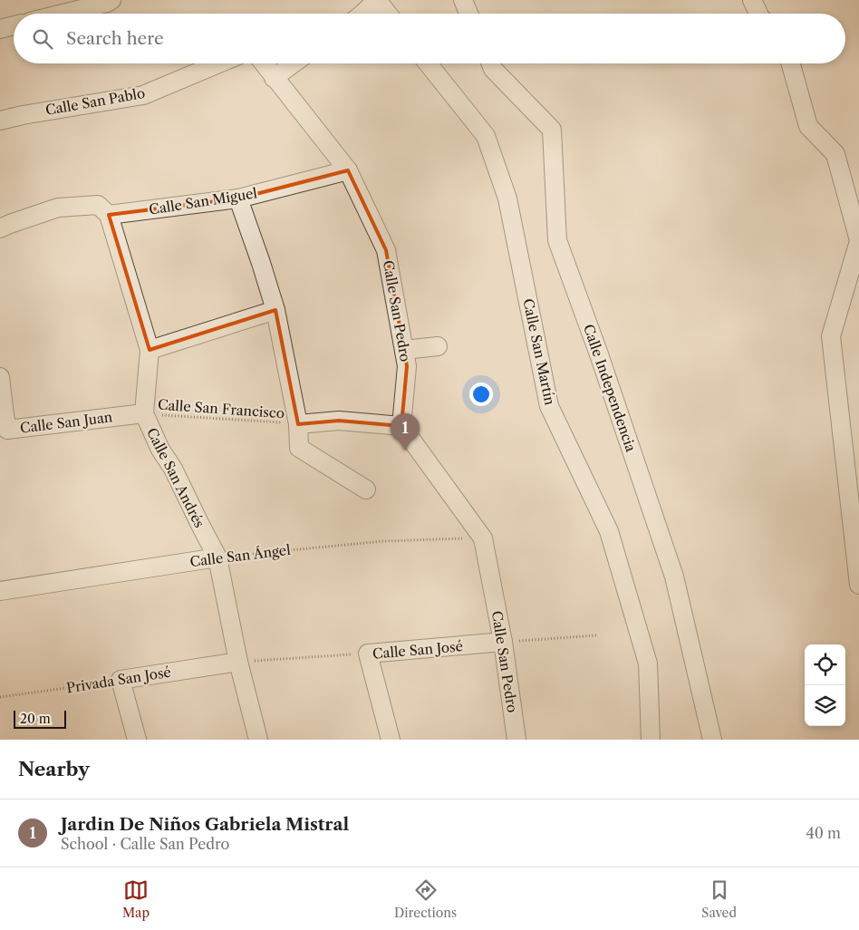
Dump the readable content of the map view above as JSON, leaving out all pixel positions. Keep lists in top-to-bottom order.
{
  "streets": {
    "street": [
      "Calle San Pablo",
      "Calle San Miguel",
      "Calle San Pedro",
      "Calle San Martín",
      "Calle Independencia",
      "Calle San Juan",
      "Calle San Andrés",
      "Calle San Ángel",
      "Calle San José",
      "Privada San José"
    ],
    "path": ["Calle San Francisco"]
  },
  "crossings": [
    ["Calle San Miguel", "Calle San Pedro"],
    ["Calle San Miguel", "Calle San Andrés"],
    ["Calle San Pedro", "Calle San Ángel"],
    ["Calle San Pedro", "Calle San José"],
    ["Calle San Francisco", "Calle San Juan"],
    ["Calle San Francisco", "Calle San Andrés"],
    ["Calle San Juan", "Calle San Andrés"],
    ["Calle San Andrés", "Calle San Ángel"],
    ["Calle San Andrés", "Calle San José"],
    ["Calle San Andrés", "Privada San José"],
    ["Calle San José", "Privada San José"]
  ],
  "scale_bar": "20 m",
  "page": {
    "search": "Search here",
    "pins": "1",
    "scale": "20 m",
    "heading": "Nearby",
    "list": [
      {
        "mark": "1",
        "name": "Jardin De Niños Gabriela Mistral",
        "note": "School · Calle San Pedro",
        "value": "40 m"
      }
    ],
    "nav": ["Map", "Directions", "Saved"]
  }
}
